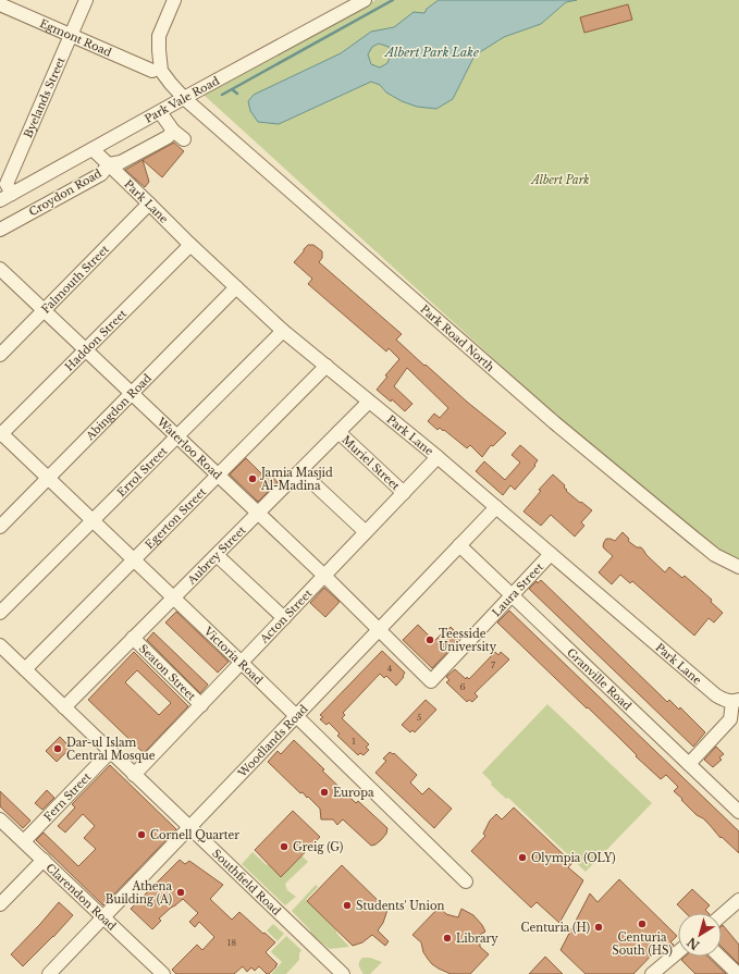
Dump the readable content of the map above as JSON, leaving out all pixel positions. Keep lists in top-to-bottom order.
{
  "streets": {
    "street": [
      "Egmont Road",
      "Byelands Street",
      "Park Vale Road",
      "Croydon Road",
      "Park Lane",
      "Falmouth Street",
      "Park Road North",
      "Haddon Street",
      "Abingdon Road",
      "Waterloo Road",
      "Muriel Street",
      "Errol Street",
      "Egerton Street",
      "Aubrey Street",
      "Laura Street",
      "Acton Street",
      "Victoria Road",
      "Seaton Street",
      "Granville Road",
      "Woodlands Road",
      "Fern Street",
      "Southfield Road",
      "Clarendon Road"
    ]
  },
  "crossings": [
    ["Egmont Road", "Byelands Street"],
    ["Byelands Street", "Park Vale Road"],
    ["Park Vale Road", "Park Lane"],
    ["Park Vale Road", "Park Road North"],
    ["Croydon Road", "Park Lane"],
    ["Park Lane", "Falmouth Street"],
    ["Park Lane", "Haddon Street"],
    ["Park Lane", "Abingdon Road"],
    ["Park Lane", "Errol Street"],
    ["Park Lane", "Egerton Street"],
    ["Park Lane", "Aubrey Street"],
    ["Park Lane", "Laura Street"],
    ["Park Lane", "Acton Street"],
    ["Park Lane", "Woodlands Road"],
    ["Falmouth Street", "Waterloo Road"],
    ["Haddon Street", "Waterloo Road"],
    ["Haddon Street", "Victoria Road"],
    ["Abingdon Road", "Waterloo Road"],
    ["Abingdon Road", "Victoria Road"],
    ["Waterloo Road", "Errol Street"],
    ["Waterloo Road", "Egerton Street"],
    ["Waterloo Road", "Aubrey Street"],
    ["Waterloo Road", "Laura Street"],
    ["Waterloo Road", "Acton Street"],
    ["Waterloo Road", "Woodlands Road"],
    ["Muriel Street", "Aubrey Street"],
    ["Muriel Street", "Acton Street"],
    ["Errol Street", "Victoria Road"],
    ["Egerton Street", "Victoria Road"],
    ["Egerton Street", "Southfield Road"],
    ["Aubrey Street", "Victoria Road"],
    ["Aubrey Street", "Seaton Street"],
    ["Aubrey Street", "Southfield Road"],
    ["Laura Street", "Granville Road"],
    ["Acton Street", "Victoria Road"],
    ["Acton Street", "Seaton Street"],
    ["Acton Street", "Southfield Road"],
    ["Victoria Road", "Woodlands Road"],
    ["Granville Road", "Woodlands Road"],
    ["Woodlands Road", "Southfield Road"],
    ["Woodlands Road", "Clarendon Road"],
    ["Fern Street", "Southfield Road"],
    ["Fern Street", "Clarendon Road"]
  ],
  "water": ["Albert Park Lake"],
  "parks": ["Albert Park"],
  "places": [
    "Jamia Masjid Al-Madina",
    "Teesside University",
    "Dar-ul Islam Central Mosque",
    "Europa",
    "Cornell Quarter",
    "Greig (G)",
    "Olympia (OLY)",
    "Athena Building (A)",
    "Students' Union",
    "Centuria South (HS)",
    "Centuria (H)",
    "Library"
  ],
  "house_numbers": [
    "7",
    "4",
    "6",
    "5",
    "1",
    "18"
  ],
  "north": "bottom left"
}
